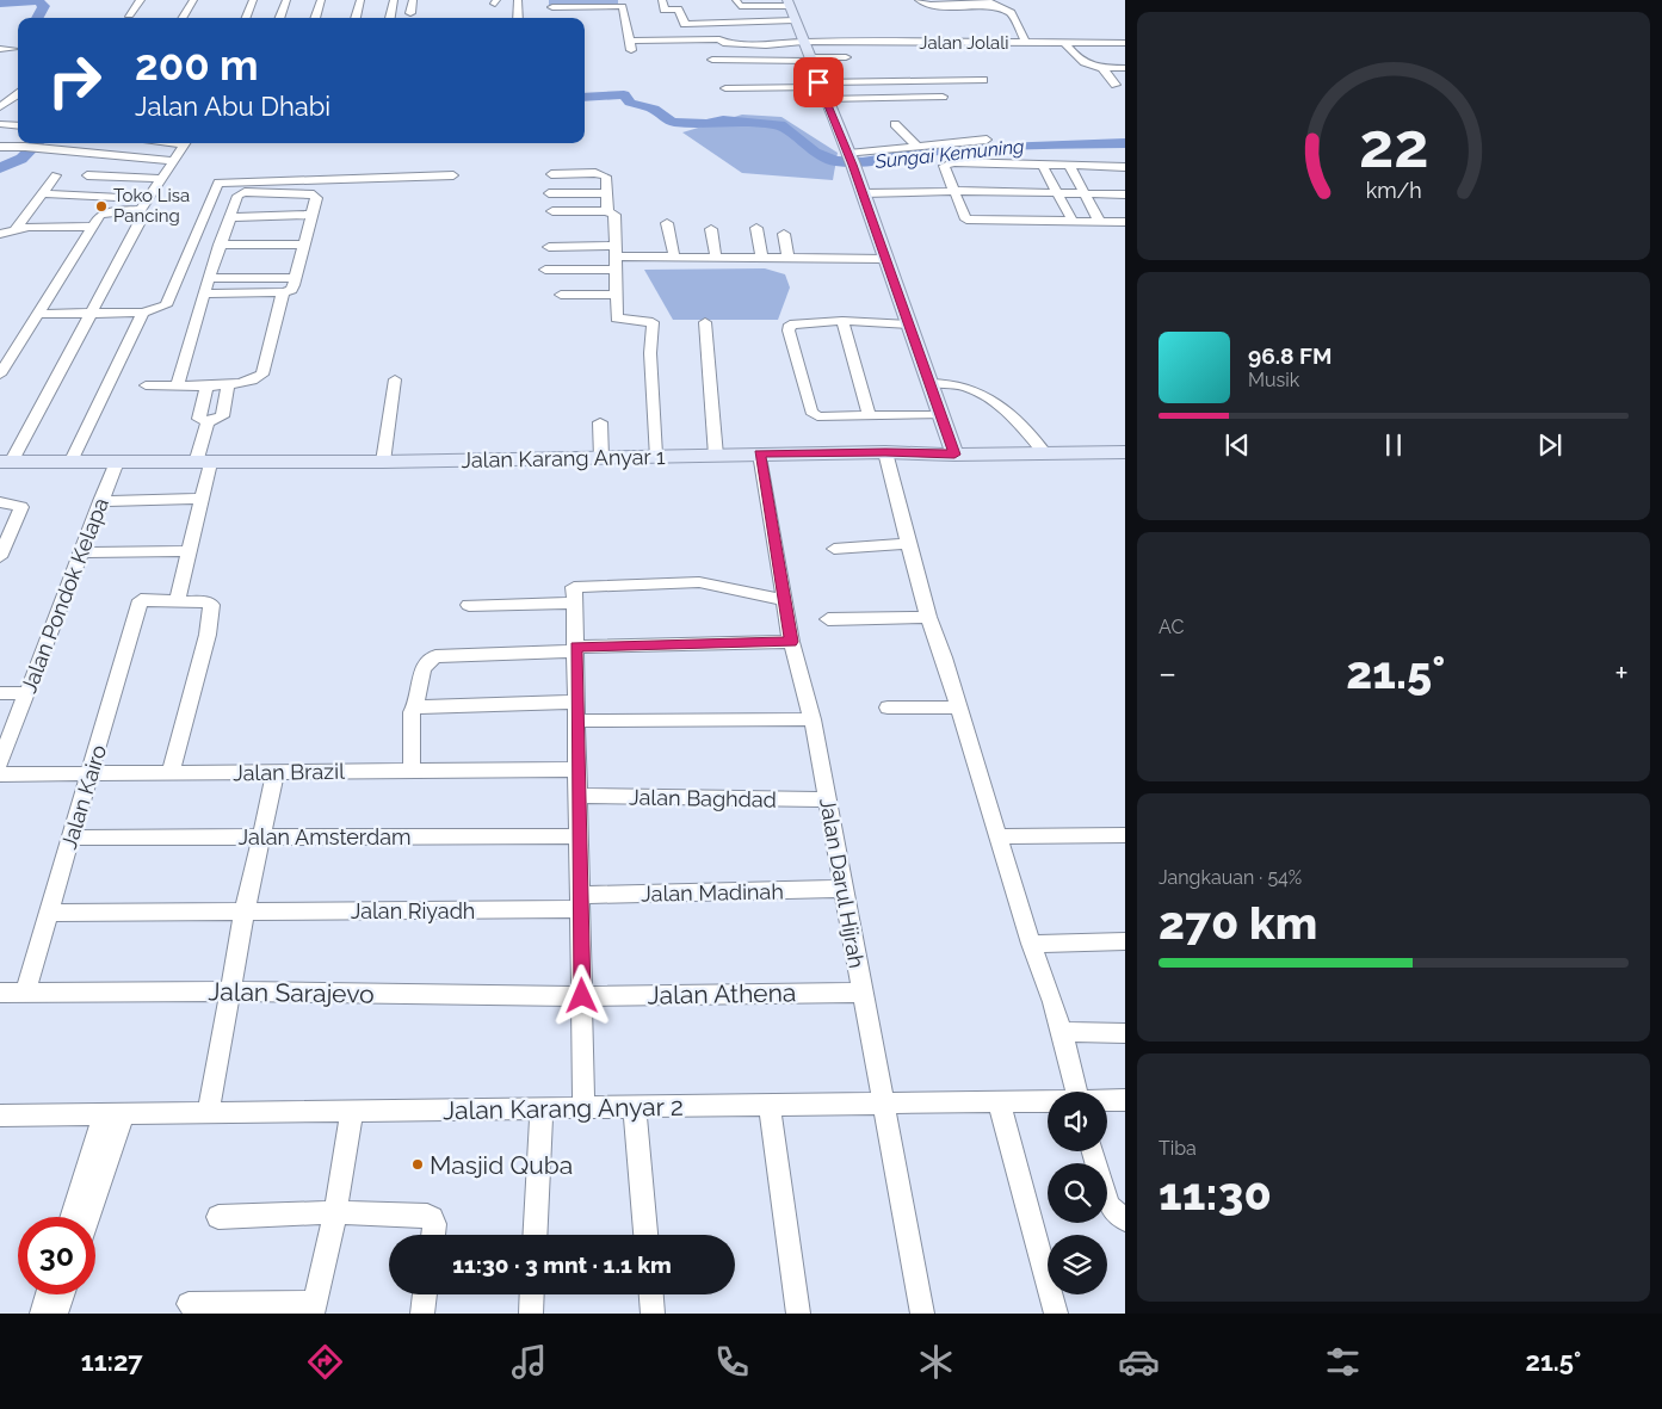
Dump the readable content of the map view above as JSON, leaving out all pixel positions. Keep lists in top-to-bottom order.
{
  "streets": {
    "main road": ["Jalan Karang Anyar 1"],
    "street": [
      "Jalan Jolali",
      "Jalan Pondok Kelapa",
      "Jalan Brazil",
      "Jalan Kairo",
      "Jalan Baghdad",
      "Jalan Amsterdam",
      "Jalan Darul Hijrah",
      "Jalan Madinah",
      "Jalan Riyadh",
      "Jalan Sarajevo",
      "Jalan Athena",
      "Jalan Karang Anyar 2"
    ]
  },
  "crossings": [
    ["Jalan Karang Anyar 1", "Jalan Pondok Kelapa"],
    ["Jalan Karang Anyar 1", "Jalan Darul Hijrah"],
    ["Jalan Pondok Kelapa", "Jalan Brazil"],
    ["Jalan Brazil", "Jalan Kairo"],
    ["Jalan Kairo", "Jalan Amsterdam"],
    ["Jalan Kairo", "Jalan Riyadh"],
    ["Jalan Kairo", "Jalan Sarajevo"],
    ["Jalan Baghdad", "Jalan Darul Hijrah"],
    ["Jalan Darul Hijrah", "Jalan Madinah"],
    ["Jalan Darul Hijrah", "Jalan Athena"],
    ["Jalan Darul Hijrah", "Jalan Karang Anyar 2"],
    ["Jalan Madinah", "Jalan Riyadh"],
    ["Jalan Sarajevo", "Jalan Athena"]
  ],
  "water": ["Sungai Kemuning"],
  "places": ["Toko Lisa Pancing", "Masjid Quba"],
  "page": {
    "turn": ["200 m", "Jalan Abu Dhabi"],
    "song": ["96.8 FM", "Musik"],
    "tile": [
      "AC",
      ["Jangkauan · 54%", "270 km"],
      ["Tiba", "11:30"]
    ],
    "heat": ["−", "21.5°", "+"],
    "limit": "30",
    "trip": "11:30 · 3 mnt · 1.1 km",
    "tabs": ["11:27", "21.5°"],
    "gauge": ["22", "km/h"]
  }
}
